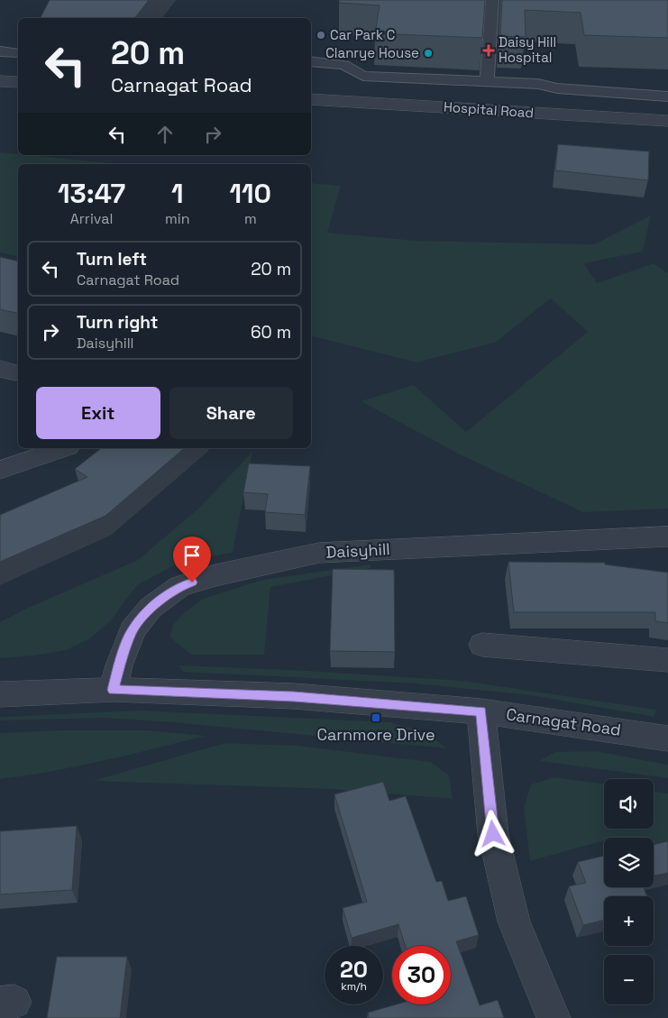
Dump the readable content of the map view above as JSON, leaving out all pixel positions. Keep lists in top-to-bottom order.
{
  "streets": {
    "street": ["Hospital Road", "Daisyhill", "Carnagat Road"]
  },
  "crossings": [
    ["Daisyhill", "Carnagat Road"]
  ],
  "places": {
    "other": ["Car Park C", "Clanrye House"],
    "health": ["Daisy Hill Hospital"],
    "transit": ["Carnmore Drive"]
  },
  "page": {
    "turn": ["20 m", "Carnagat Road"],
    "eta": [
      "13:47",
      "Arrival",
      "1",
      "min",
      "110",
      "m"
    ],
    "list": [
      {
        "name": "Turn left",
        "note": "Carnagat Road",
        "value": "20 m"
      },
      {
        "name": "Turn right",
        "note": "Daisyhill",
        "value": "60 m"
      }
    ],
    "buttons": ["Exit", "Share"],
    "map_buttons": ["+", "−"],
    "speed": "20 km/h",
    "limit": "30"
  }
}
